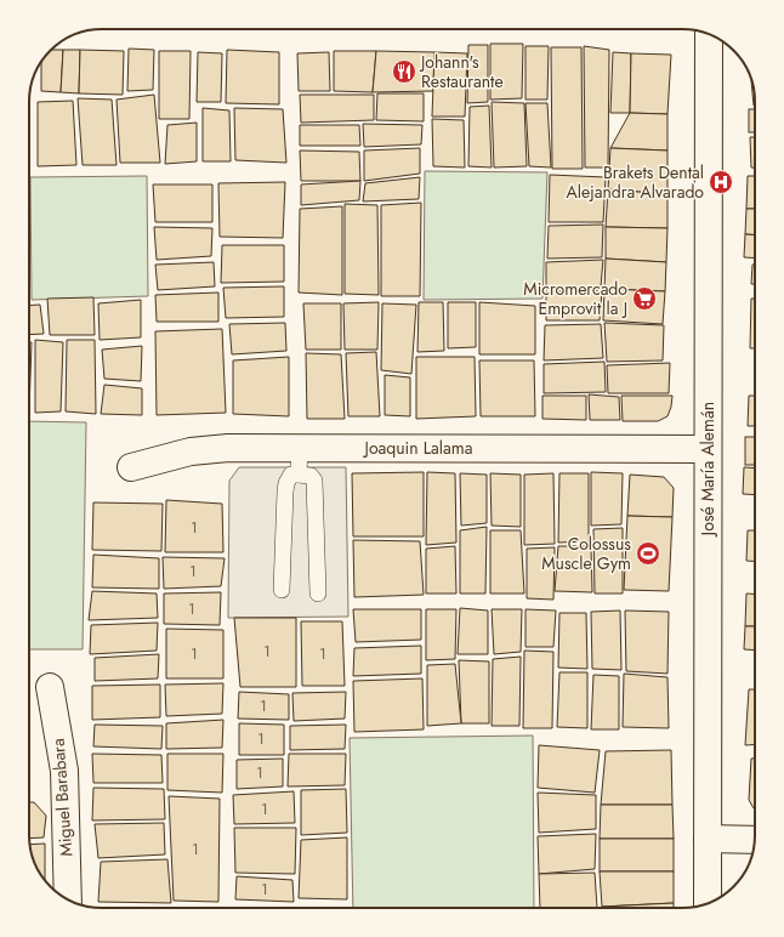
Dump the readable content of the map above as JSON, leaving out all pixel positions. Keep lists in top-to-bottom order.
{
  "streets": {
    "street": ["Joaquin Lalama", "José María Alemán", "Miguel Barabara"]
  },
  "crossings": [
    ["Joaquin Lalama", "José María Alemán"]
  ],
  "places": {
    "restaurant": ["Johann's Restaurante"],
    "hospital": ["Brakets Dental Alejandra Alvarado"],
    "supermarket": ["Micromercado Emprovit la J"],
    "sports": ["Colossus Muscle Gym"]
  },
  "house_numbers": [
    "1",
    "1",
    "1",
    "1",
    "1",
    "1",
    "1",
    "1",
    "1",
    "1",
    "1",
    "1"
  ]
}
